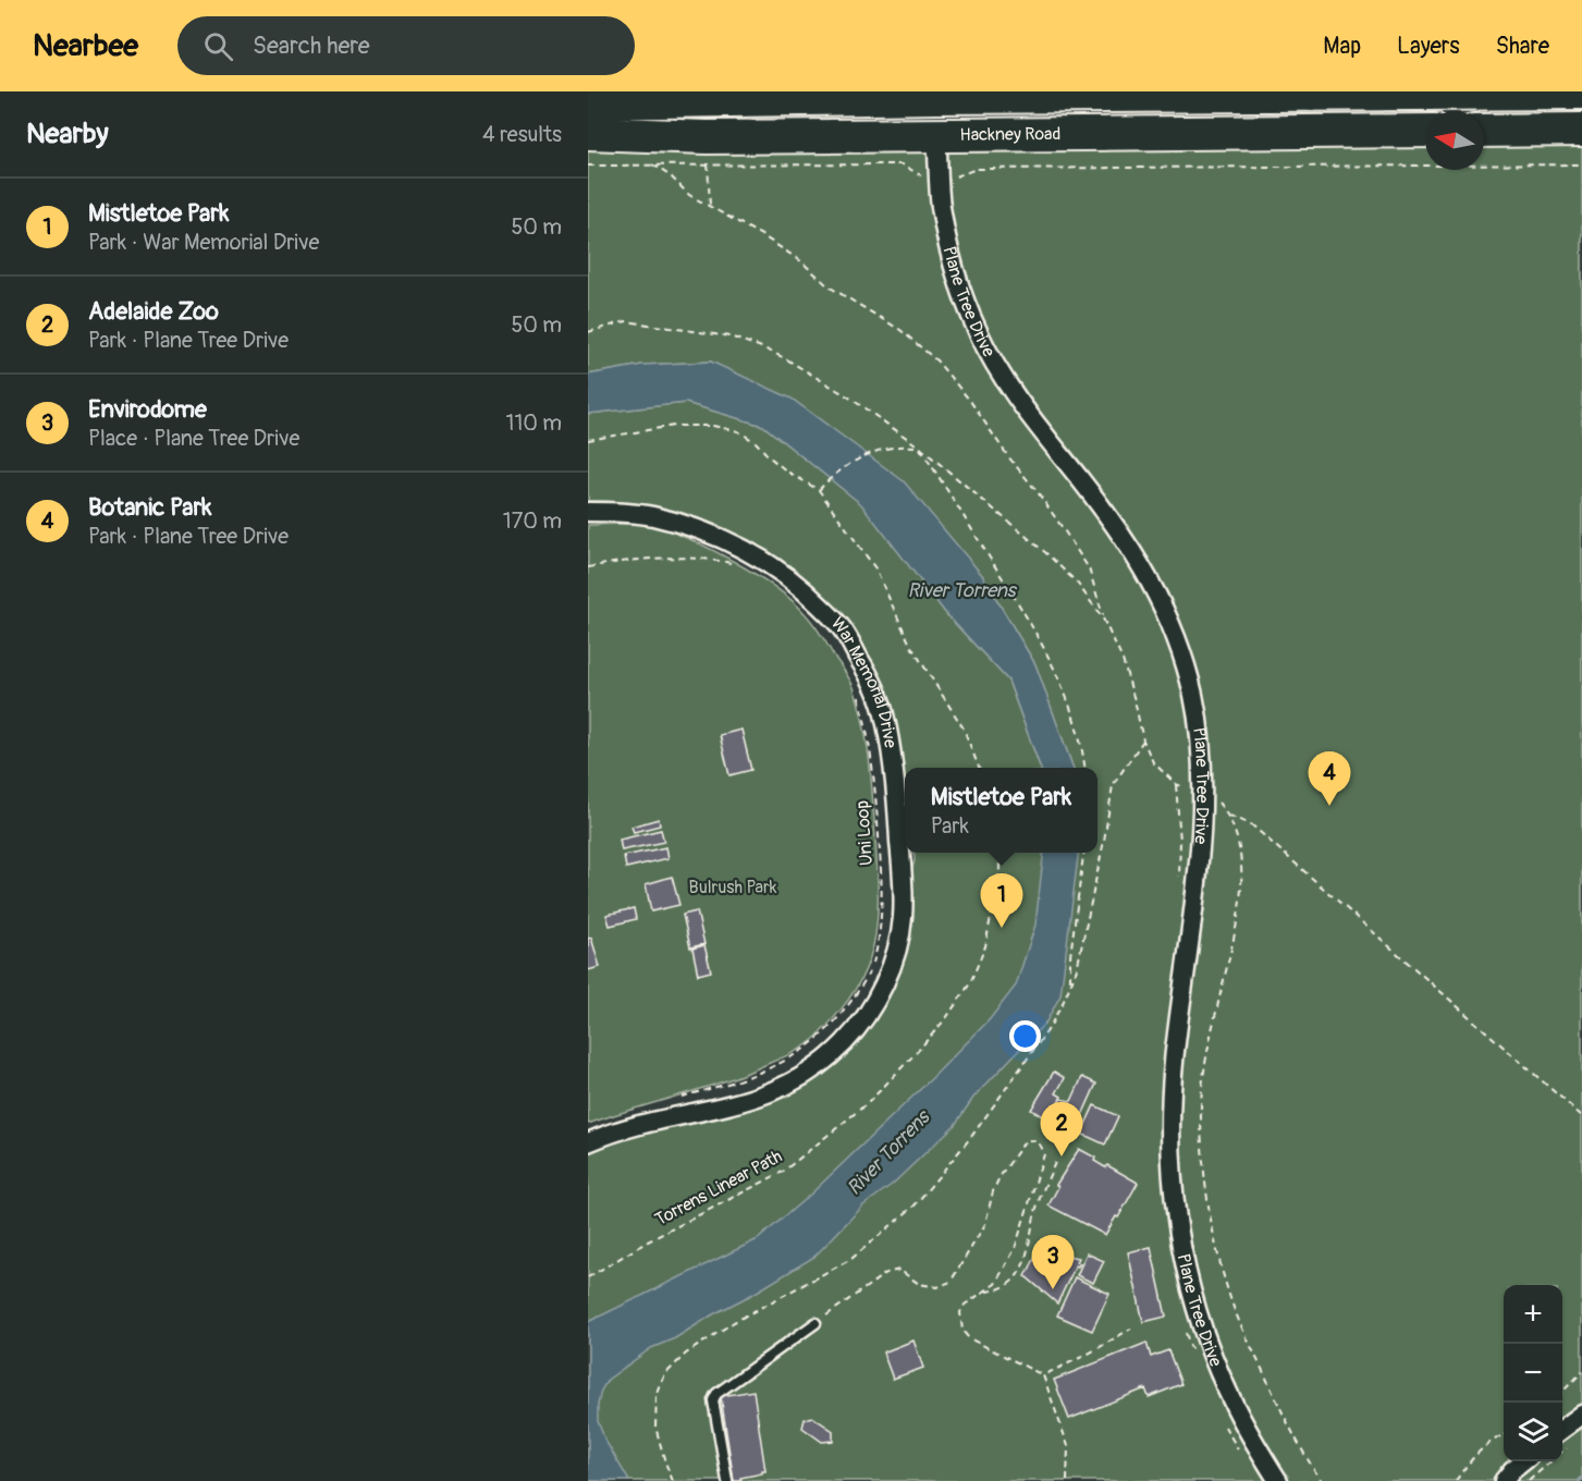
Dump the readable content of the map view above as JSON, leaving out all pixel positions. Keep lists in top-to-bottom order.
{
  "streets": {
    "highway": ["Hackney Road"],
    "street": ["Plane Tree Drive", "War Memorial Drive"],
    "path": ["Uni Loop", "Torrens Linear Path"]
  },
  "crossings": [
    ["Hackney Road", "Plane Tree Drive"]
  ],
  "water": ["River Torrens"],
  "parks": ["Bulrush Park"],
  "north": "left",
  "page": {
    "header": "Nearbee",
    "search": "Search here",
    "nav": ["Map", "Layers", "Share"],
    "heading": ["Nearby", "4 results"],
    "list": [
      {
        "mark": "1",
        "name": "Mistletoe Park",
        "note": "Park · War Memorial Drive",
        "value": "50 m"
      },
      {
        "mark": "2",
        "name": "Adelaide Zoo",
        "note": "Park · Plane Tree Drive",
        "value": "50 m"
      },
      {
        "mark": "3",
        "name": "Envirodome",
        "note": "Place · Plane Tree Drive",
        "value": "110 m"
      },
      {
        "mark": "4",
        "name": "Botanic Park",
        "note": "Park · Plane Tree Drive",
        "value": "170 m"
      }
    ],
    "pins": [
      "4",
      "1",
      "2",
      "3"
    ],
    "popup": ["Mistletoe Park", "Park"],
    "map_buttons": ["+", "−"]
  }
}
